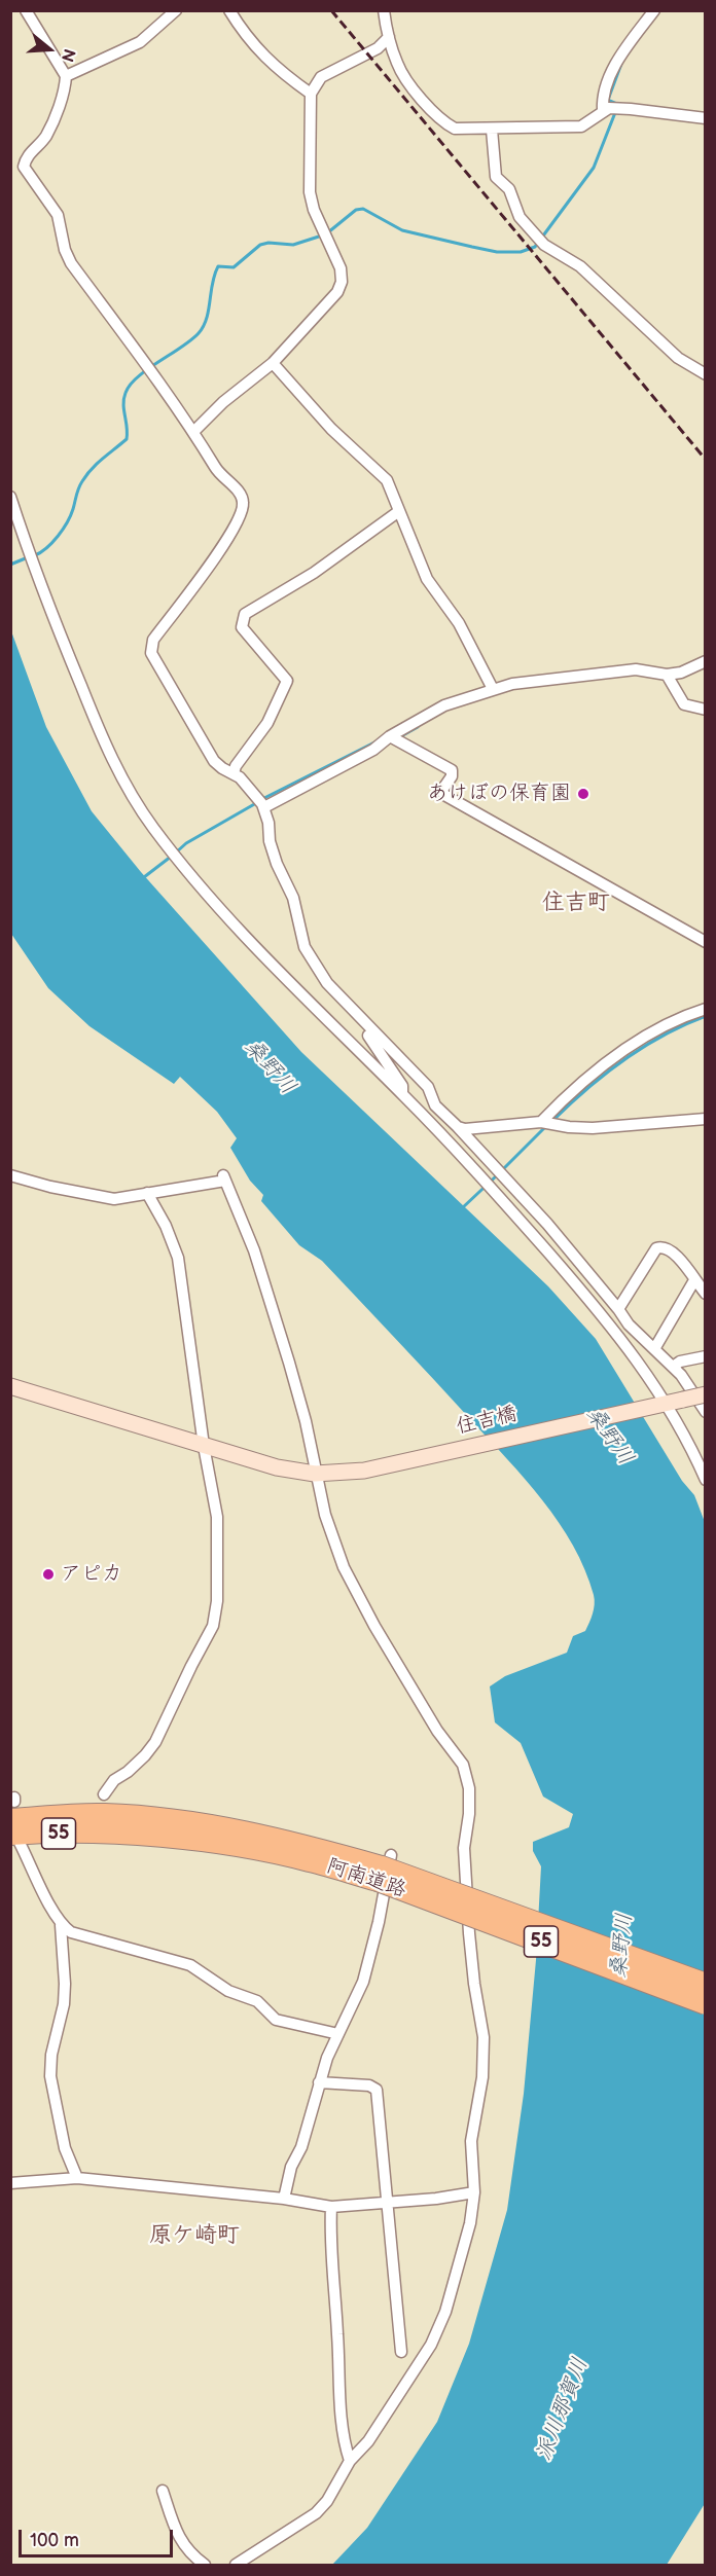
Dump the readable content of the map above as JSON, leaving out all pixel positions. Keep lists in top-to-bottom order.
{
  "streets": {
    "highway": ["55", "阿南道路"],
    "street": ["住吉橋"]
  },
  "districts": ["住吉町", "原ケ崎町"],
  "water": ["桑野川", "派川那賀川"],
  "places": ["あけぼの保育園", "アピカ"],
  "scale_bar": "100 m",
  "north": "right"
}
